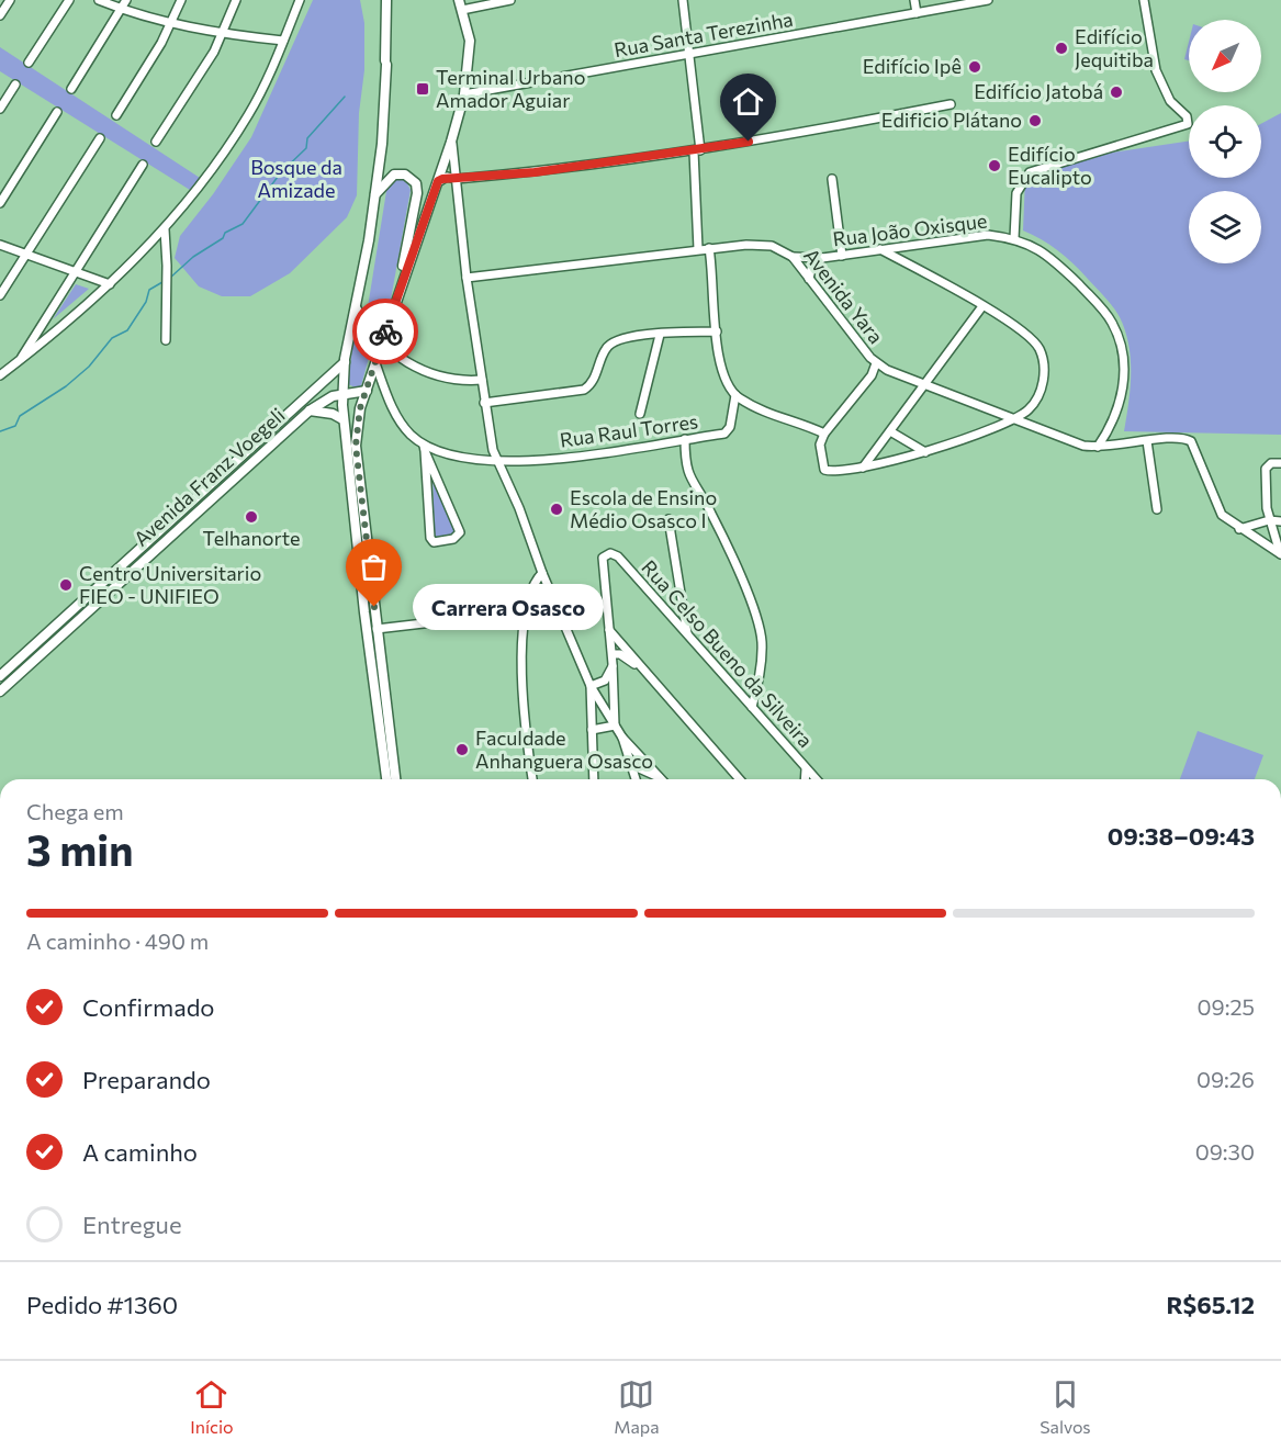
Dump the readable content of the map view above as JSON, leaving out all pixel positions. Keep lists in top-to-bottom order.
{
  "streets": {
    "main road": ["Avenida Franz Voegeli"],
    "street": [
      "Rua Santa Terezinha",
      "Rua João Oxisque",
      "Avenida Yara",
      "Rua Raul Torres",
      "Rua Celso Bueno da Silveira"
    ]
  },
  "crossings": [
    ["Rua João Oxisque", "Avenida Yara"]
  ],
  "parks": ["Bosque da Amizade"],
  "places": {
    "other": [
      "Edifício Jequitiba",
      "Edifício Ipê",
      "Edifício Jatobá",
      "Edificio Plátano",
      "Edifício Eucalipto",
      "Escola de Ensino Médio Osasco I",
      "Telhanorte",
      "Centro Universitario FIEO - UNIFIEO",
      "Carrera Osasco",
      "Faculdade Anhanguera Osasco"
    ],
    "transit": ["Terminal Urbano Amador Aguiar"]
  },
  "north": "bottom left",
  "page": {
    "bubble": "Carrera Osasco",
    "heading": ["3 min", "Chega em", "09:38–09:43"],
    "panel": ["Pedido #1360", "R$65.12"],
    "bar": "A caminho · 490 m",
    "list": [
      ["Confirmado", "09:25"],
      ["Preparando", "09:26"],
      ["A caminho", "09:30"],
      "Entregue"
    ],
    "tabs": ["Início", "Mapa", "Salvos"]
  }
}
